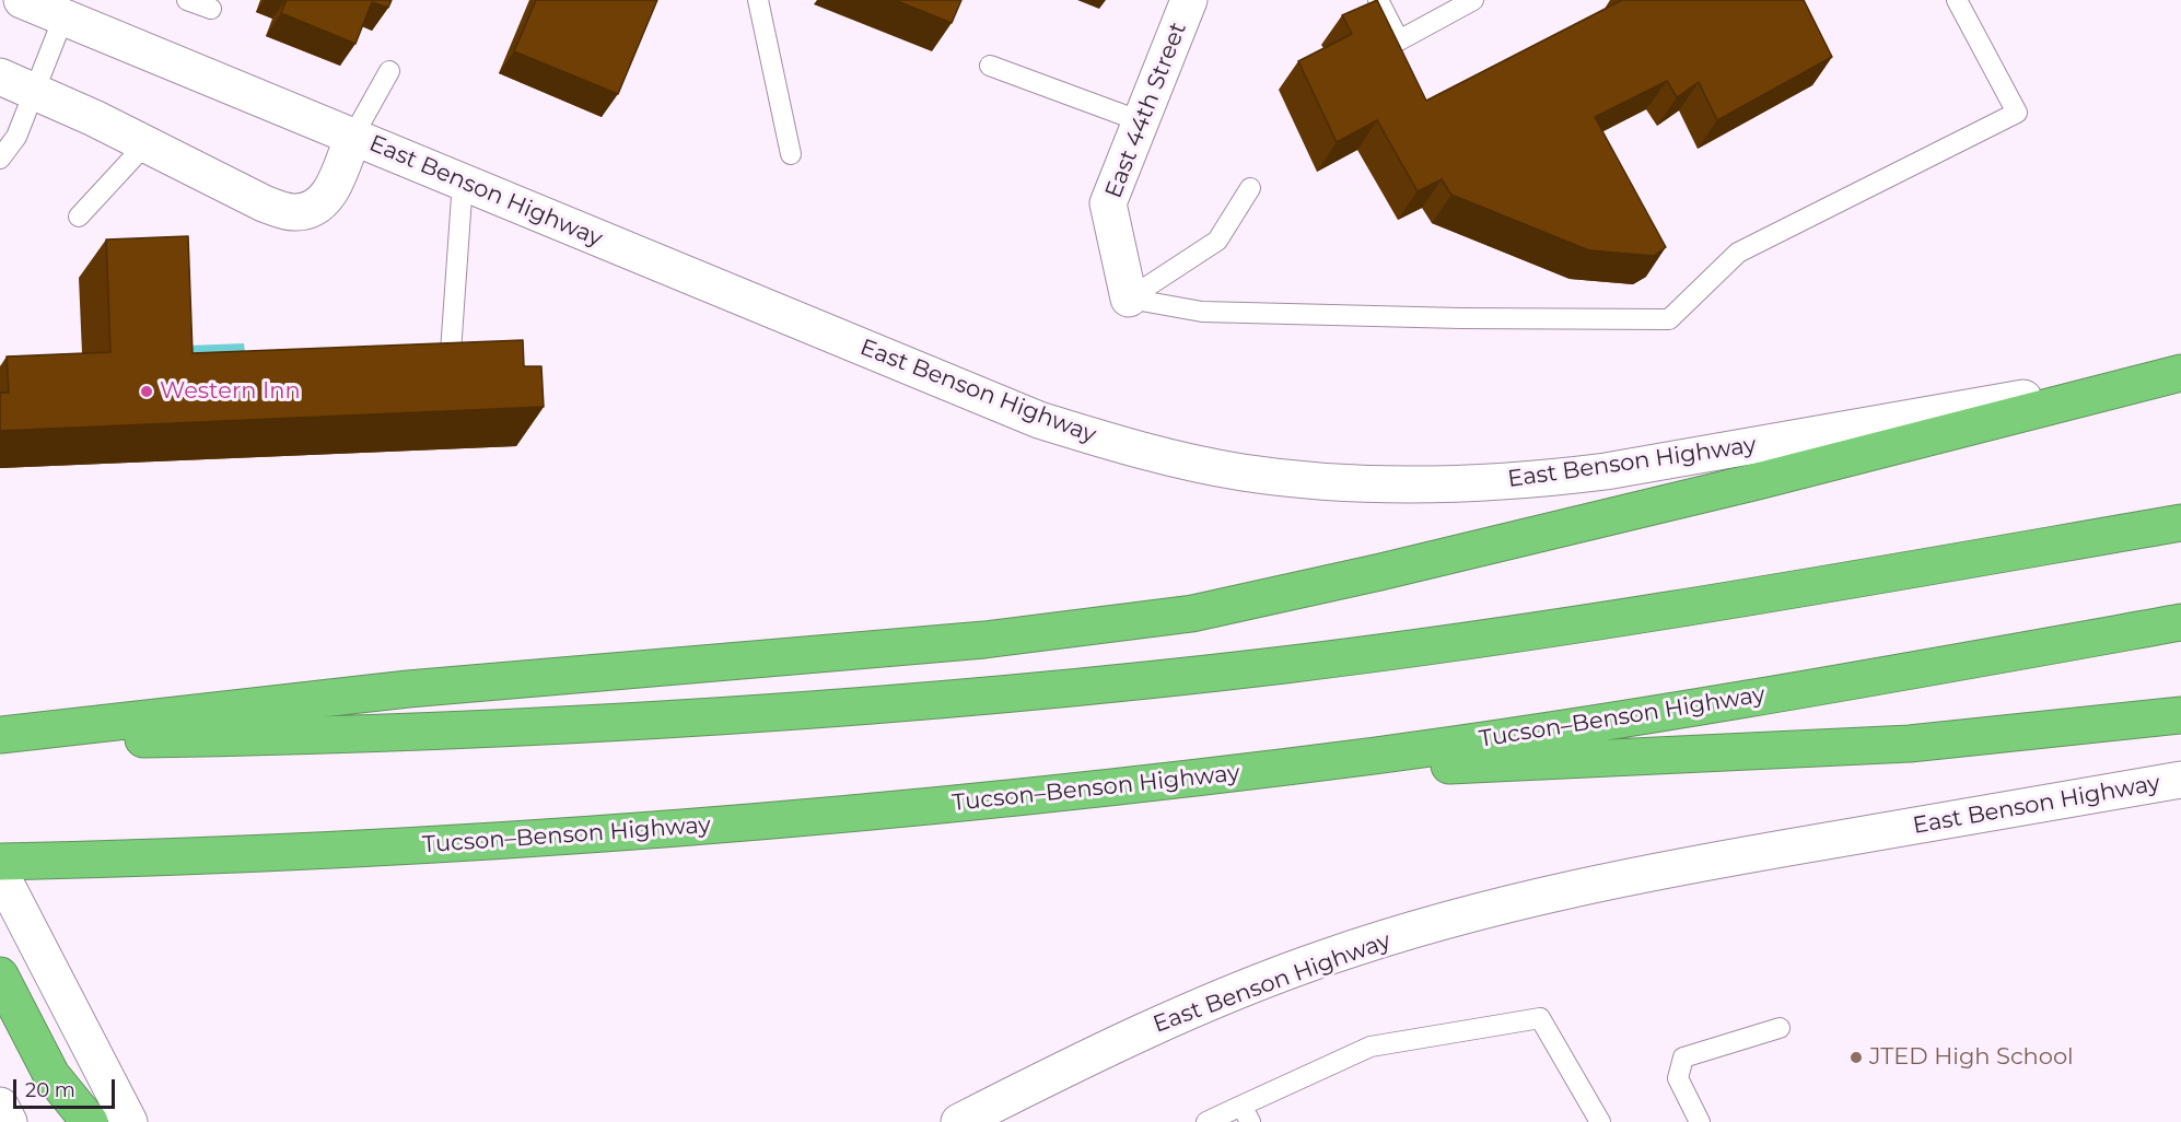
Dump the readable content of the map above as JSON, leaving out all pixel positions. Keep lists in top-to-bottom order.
{
  "streets": {
    "highway": ["Tucson–Benson Highway"],
    "main road": ["East 44th Street", "East Benson Highway"]
  },
  "places": ["Western Inn", "JTED High School"],
  "scale_bar": "20 m"
}
